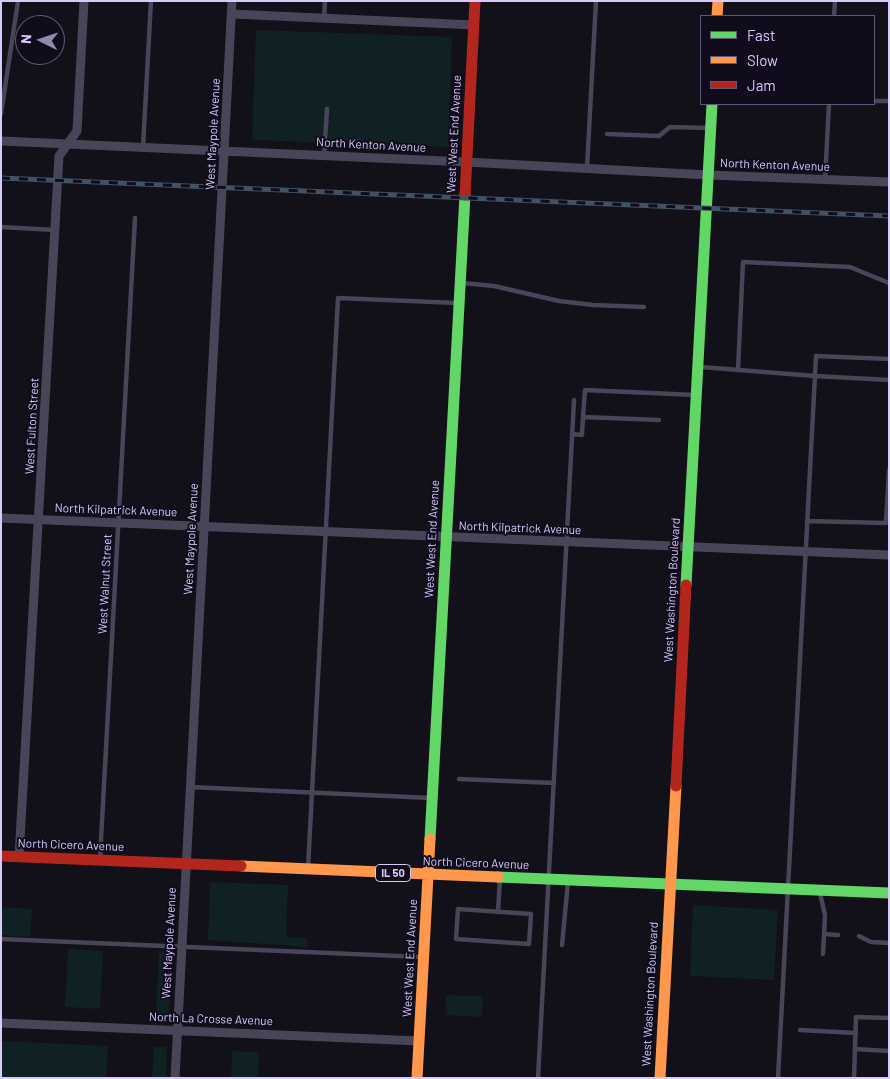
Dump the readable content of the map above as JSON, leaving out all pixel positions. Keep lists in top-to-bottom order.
{
  "streets": {
    "street": [
      "West Maypole Avenue",
      "West West End Avenue",
      "North Kenton Avenue",
      "West Fulton Street",
      "North Kilpatrick Avenue",
      "West Washington Boulevard",
      "North Cicero Avenue",
      "IL 50",
      "North La Crosse Avenue"
    ],
    "lane": ["West Walnut Street"]
  },
  "crossings": [
    ["West Maypole Avenue", "North Kenton Avenue"],
    ["West Maypole Avenue", "North Kilpatrick Avenue"],
    ["West Maypole Avenue", "North Cicero Avenue"],
    ["West Maypole Avenue", "North La Crosse Avenue"],
    ["West West End Avenue", "North Kenton Avenue"],
    ["West West End Avenue", "North Kilpatrick Avenue"],
    ["West West End Avenue", "North Cicero Avenue"],
    ["West West End Avenue", "North La Crosse Avenue"],
    ["North Kenton Avenue", "West Fulton Street"],
    ["North Kenton Avenue", "West Washington Boulevard"],
    ["West Fulton Street", "North Kilpatrick Avenue"],
    ["West Fulton Street", "North Cicero Avenue"],
    ["North Kilpatrick Avenue", "West Walnut Street"],
    ["North Kilpatrick Avenue", "West Washington Boulevard"],
    ["West Walnut Street", "North Cicero Avenue"],
    ["West Washington Boulevard", "North Cicero Avenue"]
  ],
  "legend": ["Fast", "Slow", "Jam"],
  "north": "left"
}
